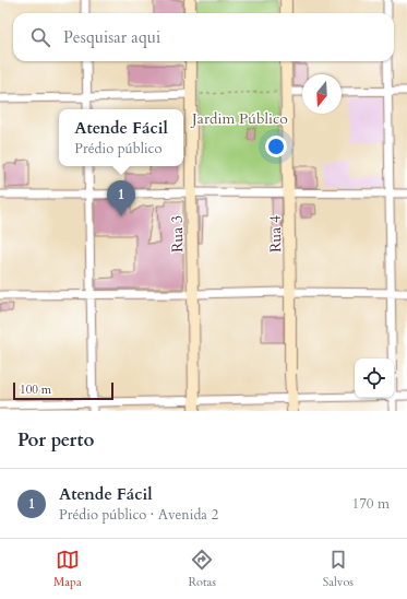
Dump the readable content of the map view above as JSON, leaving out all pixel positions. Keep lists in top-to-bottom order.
{
  "streets": {
    "main road": ["Rua 3", "Rua 4"]
  },
  "parks": ["Jardim Público"],
  "scale_bar": "100 m",
  "north": "bottom",
  "page": {
    "search": "Pesquisar aqui",
    "popup": ["Atende Fácil", "Prédio público"],
    "pins": "1",
    "scale": "100 m",
    "heading": "Por perto",
    "list": [
      {
        "mark": "1",
        "name": "Atende Fácil",
        "note": "Prédio público · Avenida 2",
        "value": "170 m"
      }
    ],
    "nav": ["Mapa", "Rotas", "Salvos"]
  }
}
